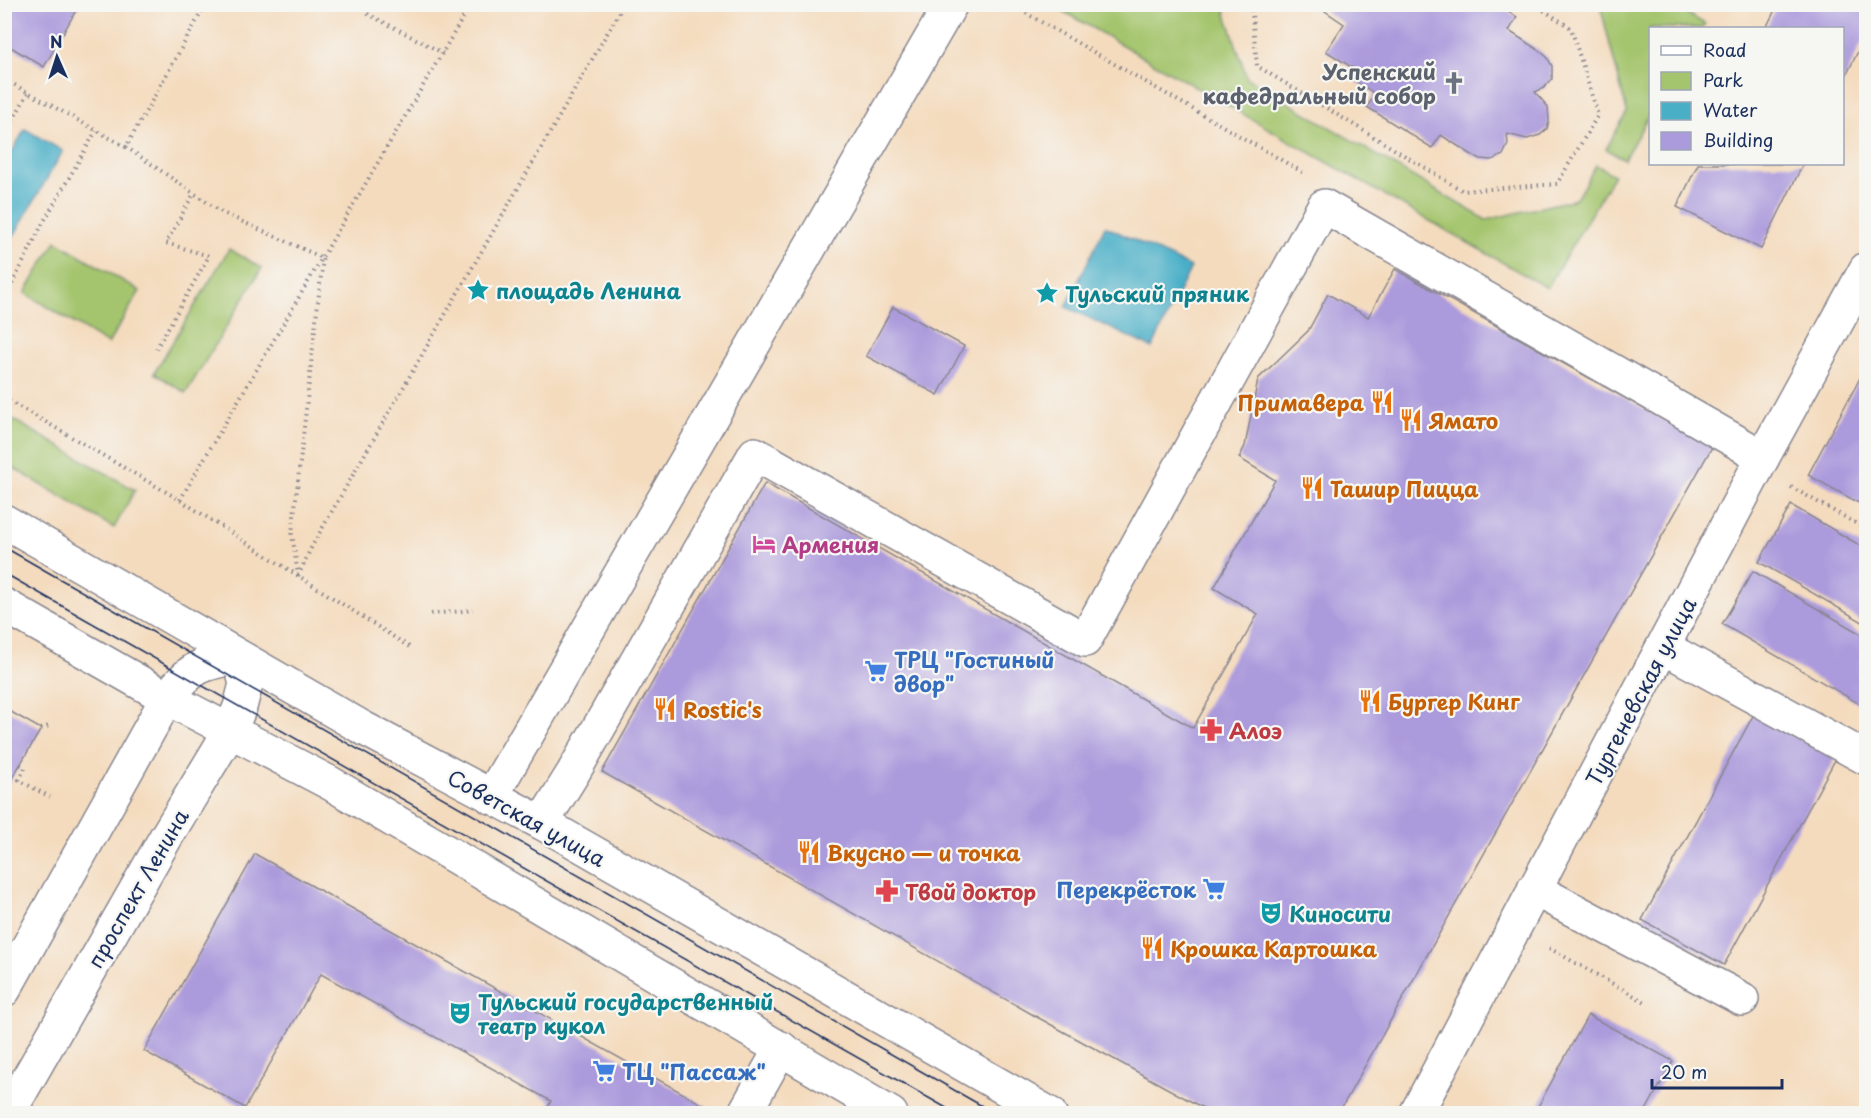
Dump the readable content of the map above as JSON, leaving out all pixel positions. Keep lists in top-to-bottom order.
{
  "streets": {
    "main road": ["Тургеневская улица", "Советская улица", "проспект Ленина"]
  },
  "crossings": [
    ["Советская улица", "проспект Ленина"]
  ],
  "places": {
    "church": ["Успенский кафедральный собор"],
    "place": ["площадь Ленина", "Тульский пряник"],
    "restaurant": [
      "Примавера",
      "Ямато",
      "Ташир Пицца",
      "Бургер Кинг",
      "Rostic's",
      "Вкусно — и точка",
      "Крошка Картошка"
    ],
    "hotel": ["Армения"],
    "supermarket": ["ТРЦ \"Гостиный двор\"", "Перекрёсток", "ТЦ \"Пассаж\""],
    "pharmacy": ["Алоэ", "Твой доктор"],
    "theatre": ["Киносити", "Тульский государственный театр кукол"]
  },
  "legend": [
    "Road",
    "Park",
    "Water",
    "Building"
  ],
  "scale_bar": "20 m",
  "north": "top"
}
